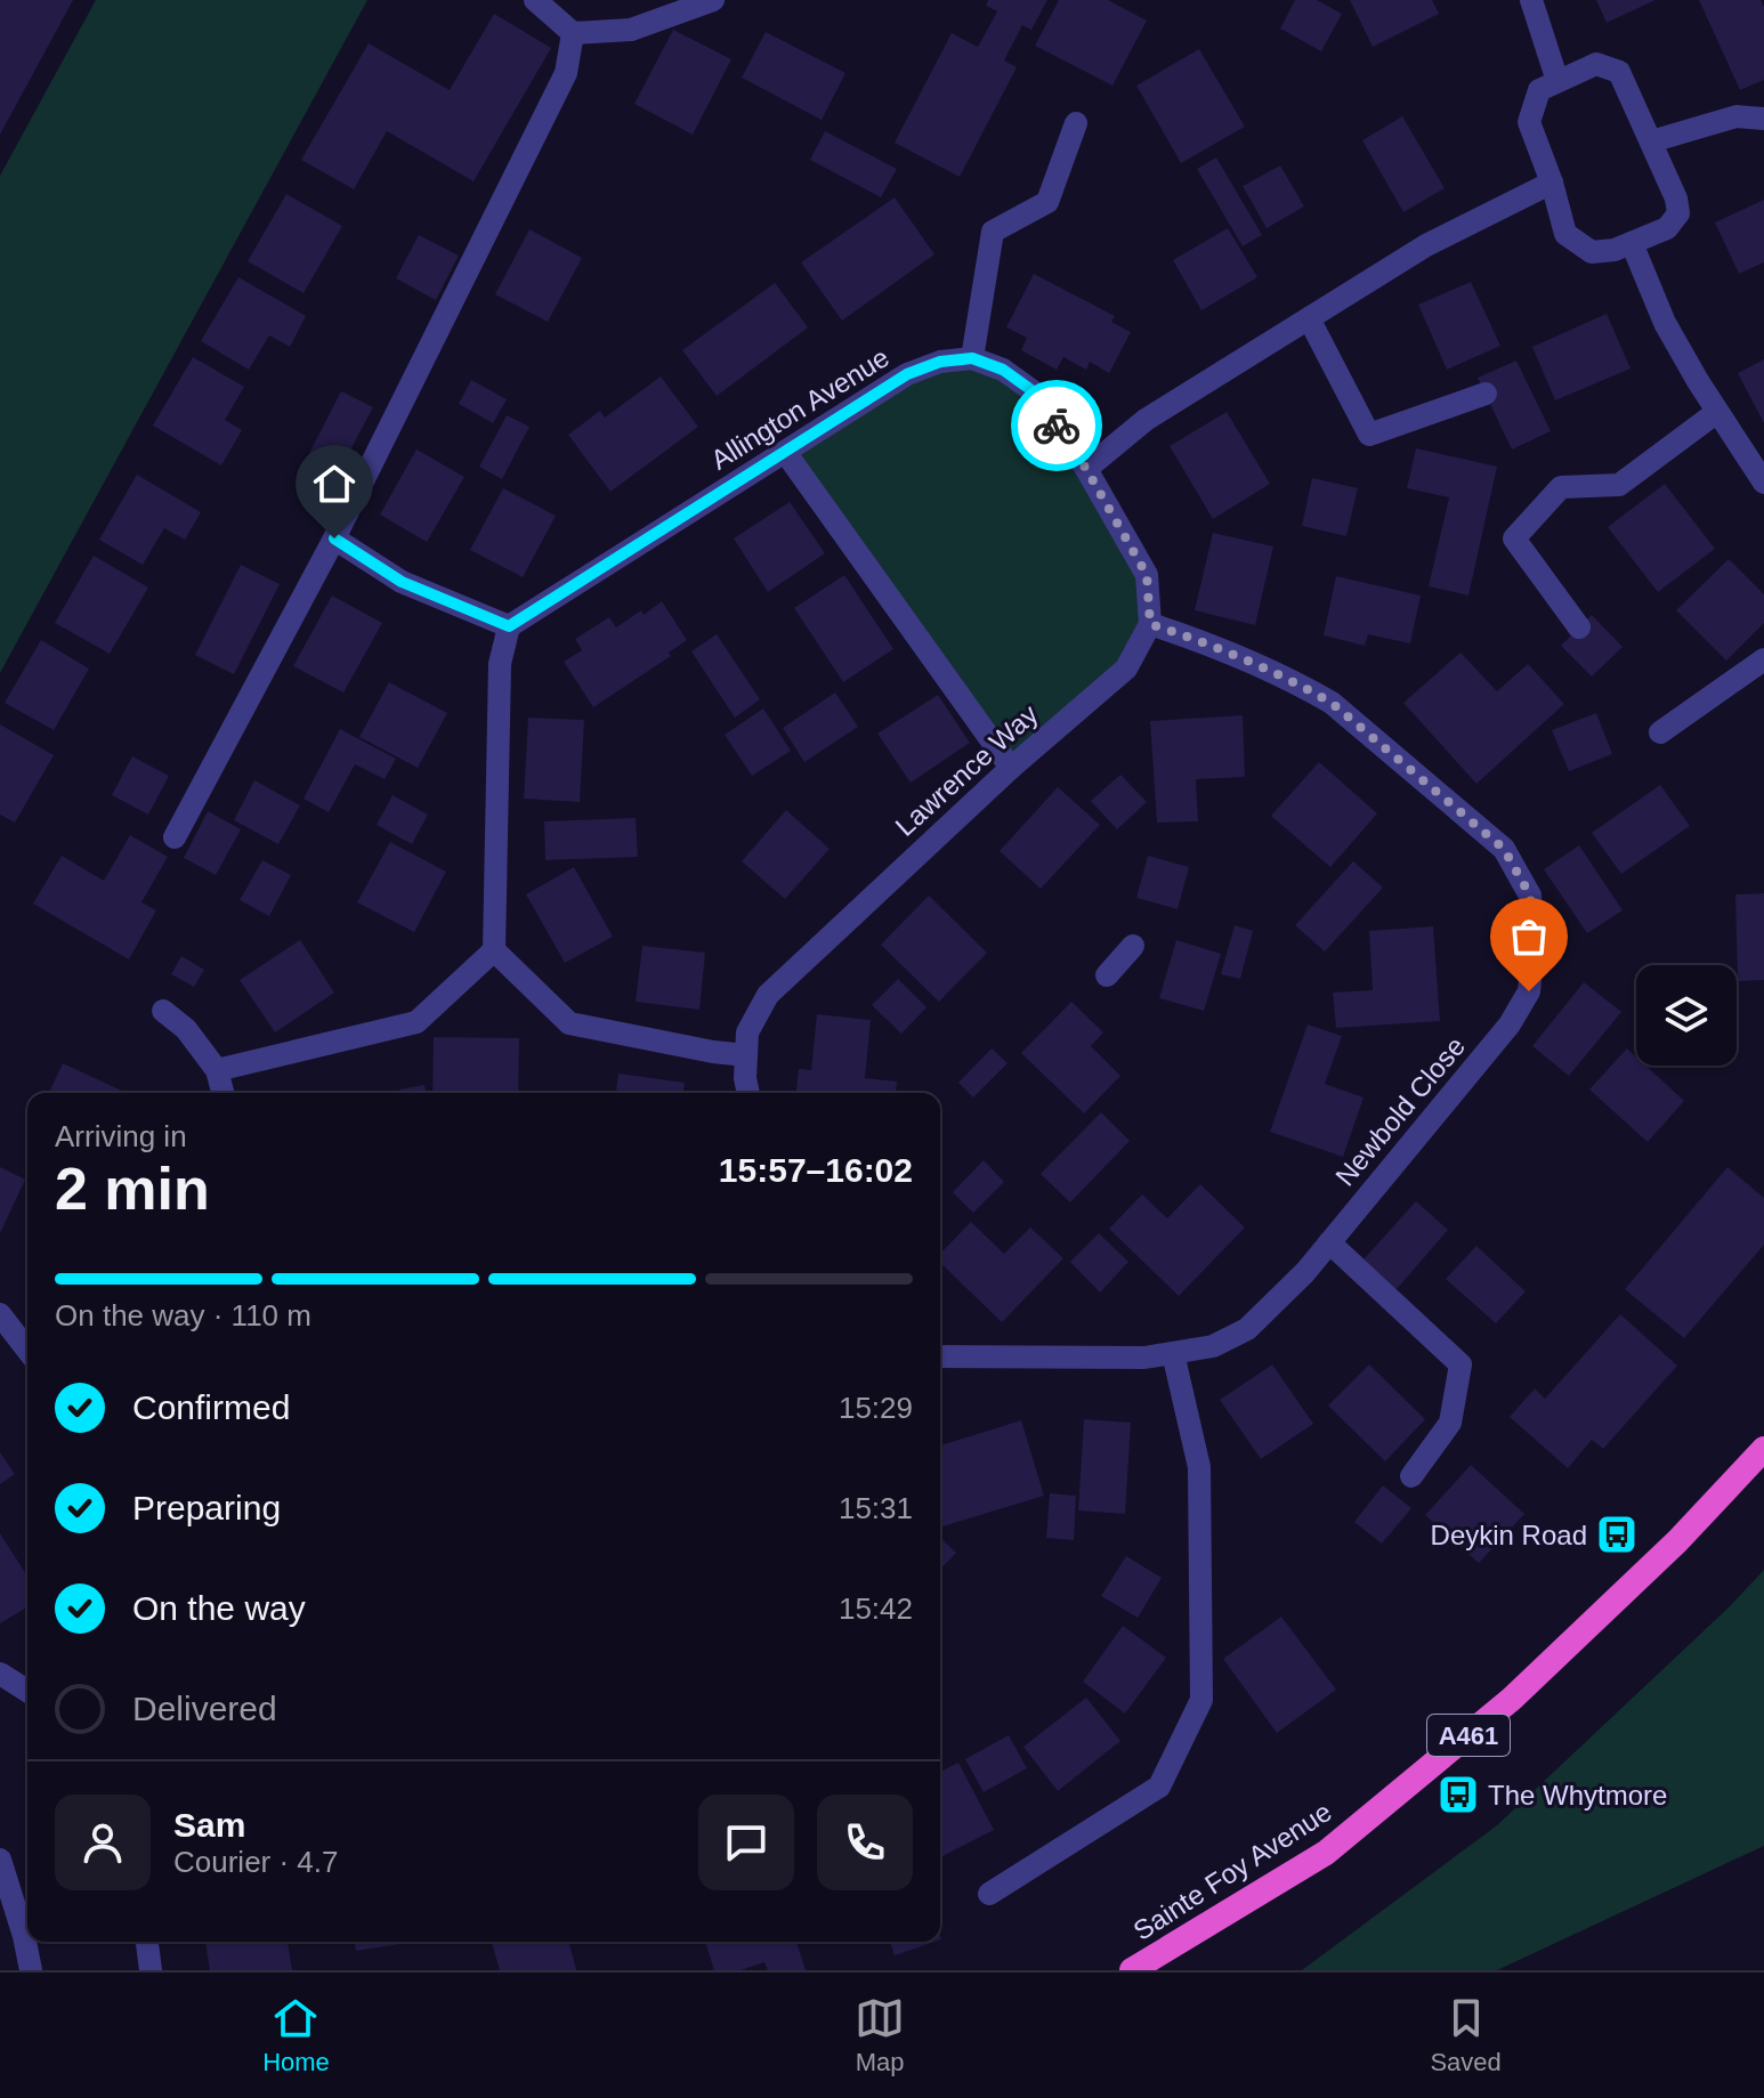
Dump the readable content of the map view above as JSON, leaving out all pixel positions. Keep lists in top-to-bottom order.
{
  "streets": {
    "highway": ["A461", "Sainte Foy Avenue"],
    "street": ["Allington Avenue", "Lawrence Way", "Newbold Close"]
  },
  "crossings": [
    ["Lawrence Way", "Newbold Close"]
  ],
  "places": {
    "bus stop": ["Deykin Road", "The Whytmore"]
  },
  "page": {
    "heading": ["2 min", "Arriving in", "15:57–16:02"],
    "panel": ["Sam", "Courier · 4.7"],
    "bar": "On the way · 110 m",
    "list": [
      ["Confirmed", "15:29"],
      ["Preparing", "15:31"],
      ["On the way", "15:42"],
      "Delivered"
    ],
    "tabs": ["Home", "Map", "Saved"]
  }
}
